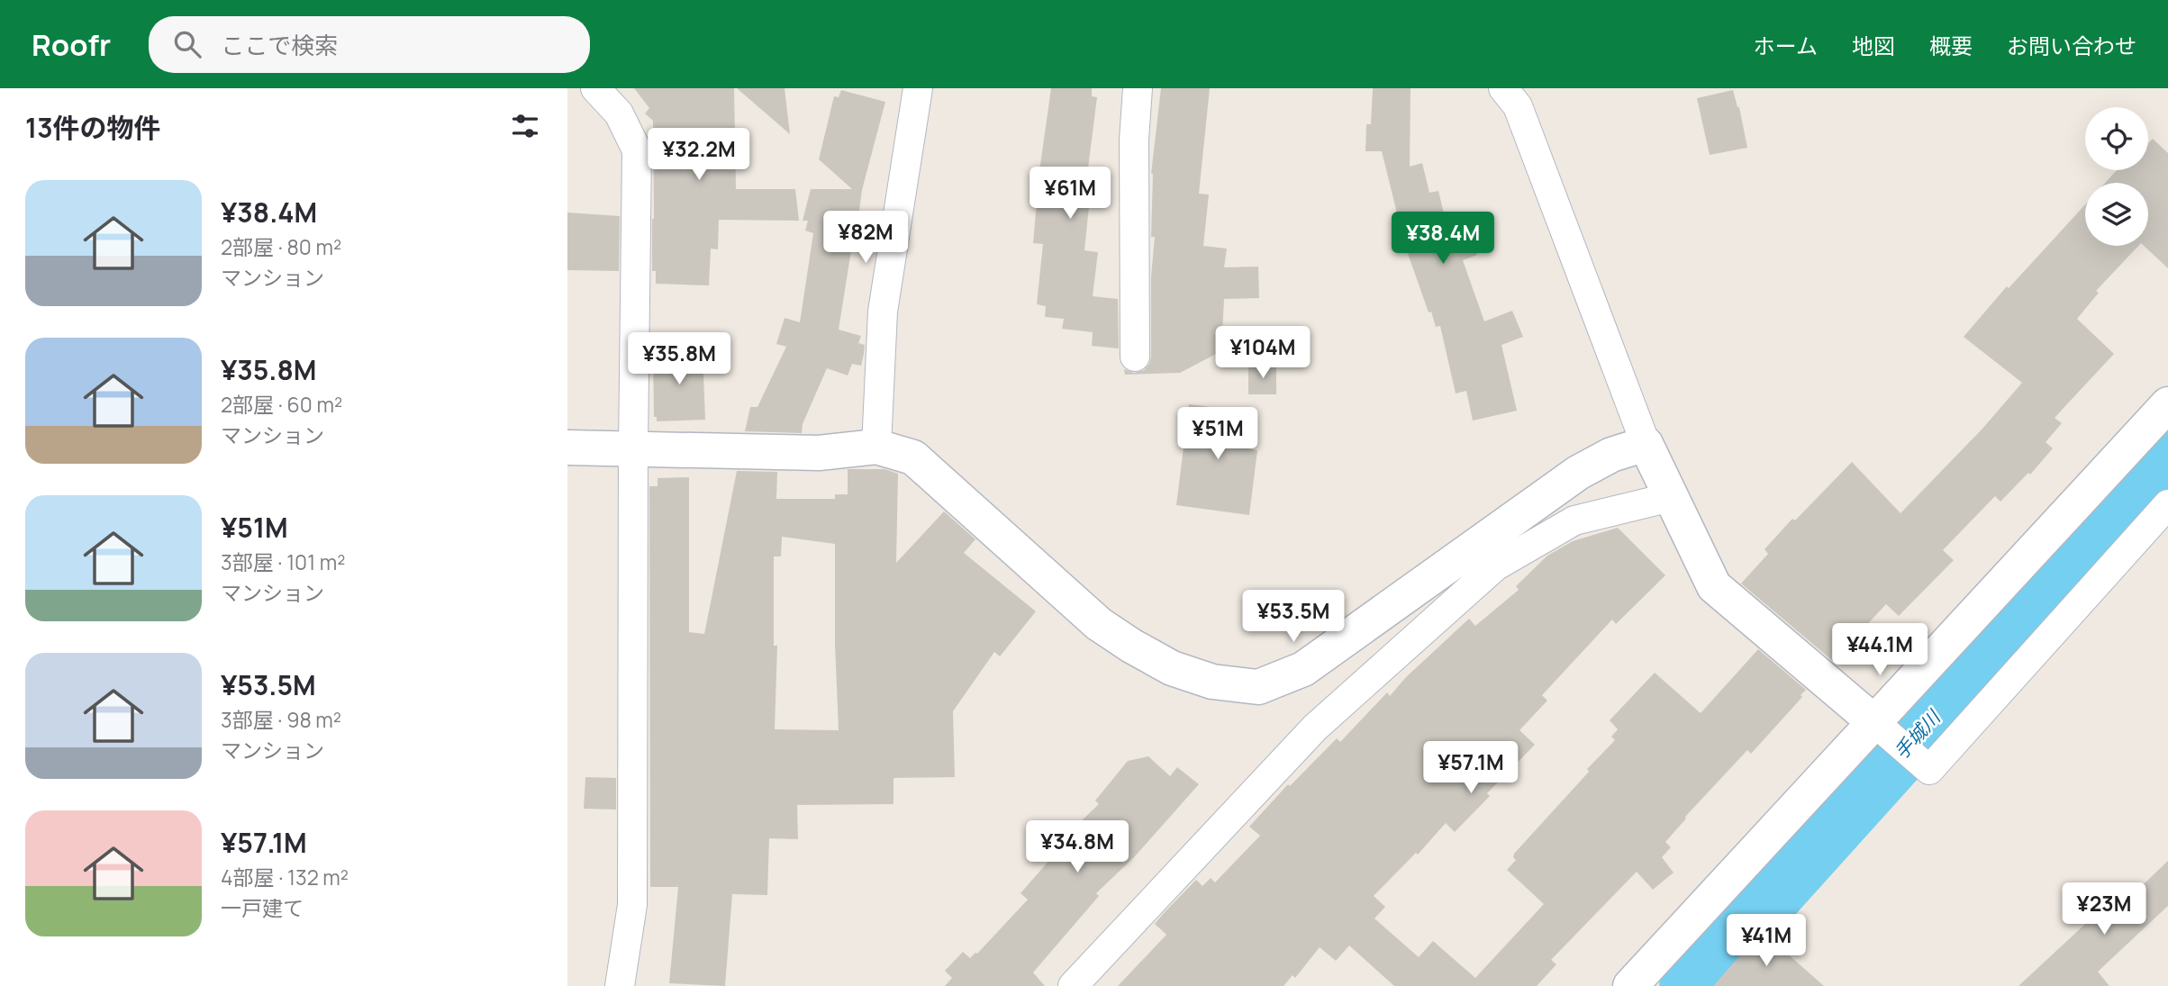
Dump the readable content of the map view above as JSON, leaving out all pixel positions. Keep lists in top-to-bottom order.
{
  "water": ["手城川"],
  "page": {
    "header": "Roofr",
    "search": "ここで検索",
    "nav": [
      "ホーム",
      "地図",
      "概要",
      "お問い合わせ"
    ],
    "heading": "13件の物件",
    "price": [
      "¥32.2M",
      "¥61M",
      "¥82M",
      "¥38.4M",
      "¥104M",
      "¥35.8M",
      "¥51M",
      "¥53.5M",
      "¥44.1M",
      "¥57.1M",
      "¥34.8M",
      "¥23M",
      "¥41M"
    ],
    "list": [
      {
        "name": "¥38.4M",
        "note": "2部屋 · 80 m² · マンション"
      },
      {
        "name": "¥35.8M",
        "note": "2部屋 · 60 m² · マンション"
      },
      {
        "name": "¥51M",
        "note": "3部屋 · 101 m² · マンション"
      },
      {
        "name": "¥53.5M",
        "note": "3部屋 · 98 m² · マンション"
      },
      {
        "name": "¥57.1M",
        "note": "4部屋 · 132 m² · 一戸建て"
      }
    ]
  }
}
